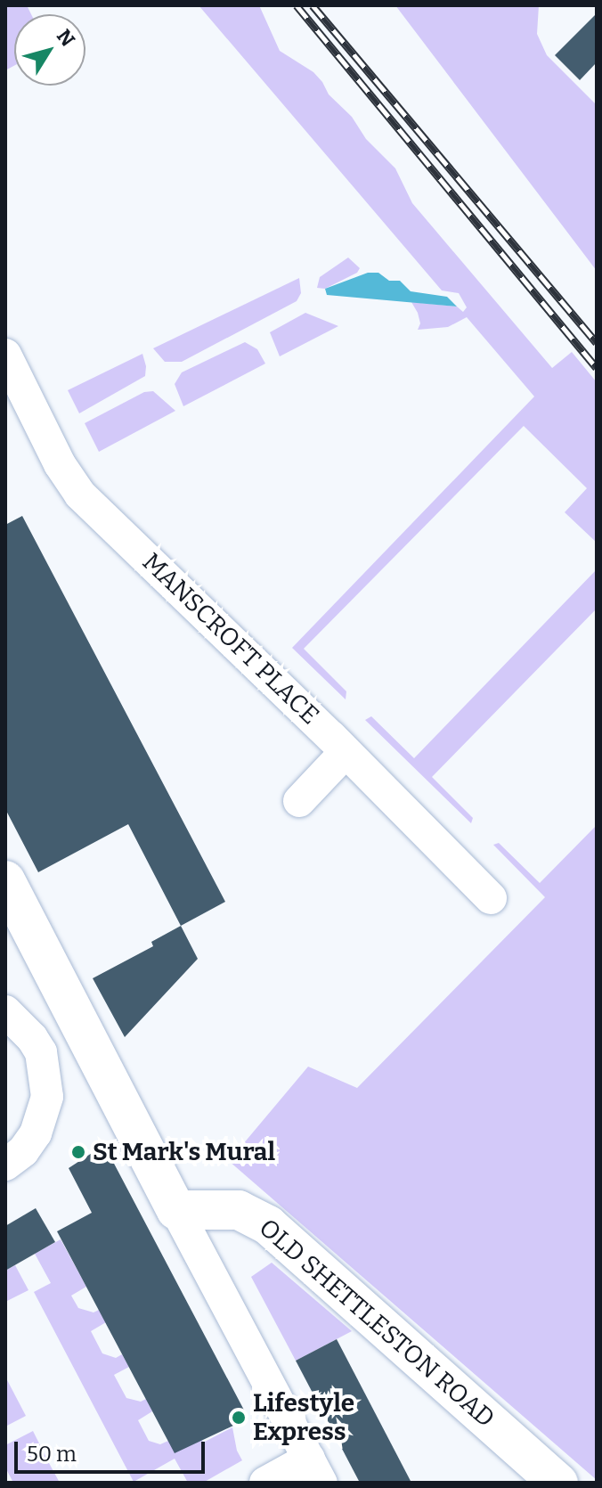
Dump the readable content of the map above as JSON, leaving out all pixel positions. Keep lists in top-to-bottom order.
{
  "streets": {
    "main road": ["OLD SHETTLESTON ROAD"],
    "street": ["MANSCROFT PLACE"]
  },
  "places": ["St Mark's Mural", "Lifestyle Express"],
  "scale_bar": "50 m",
  "north": "top right"
}
